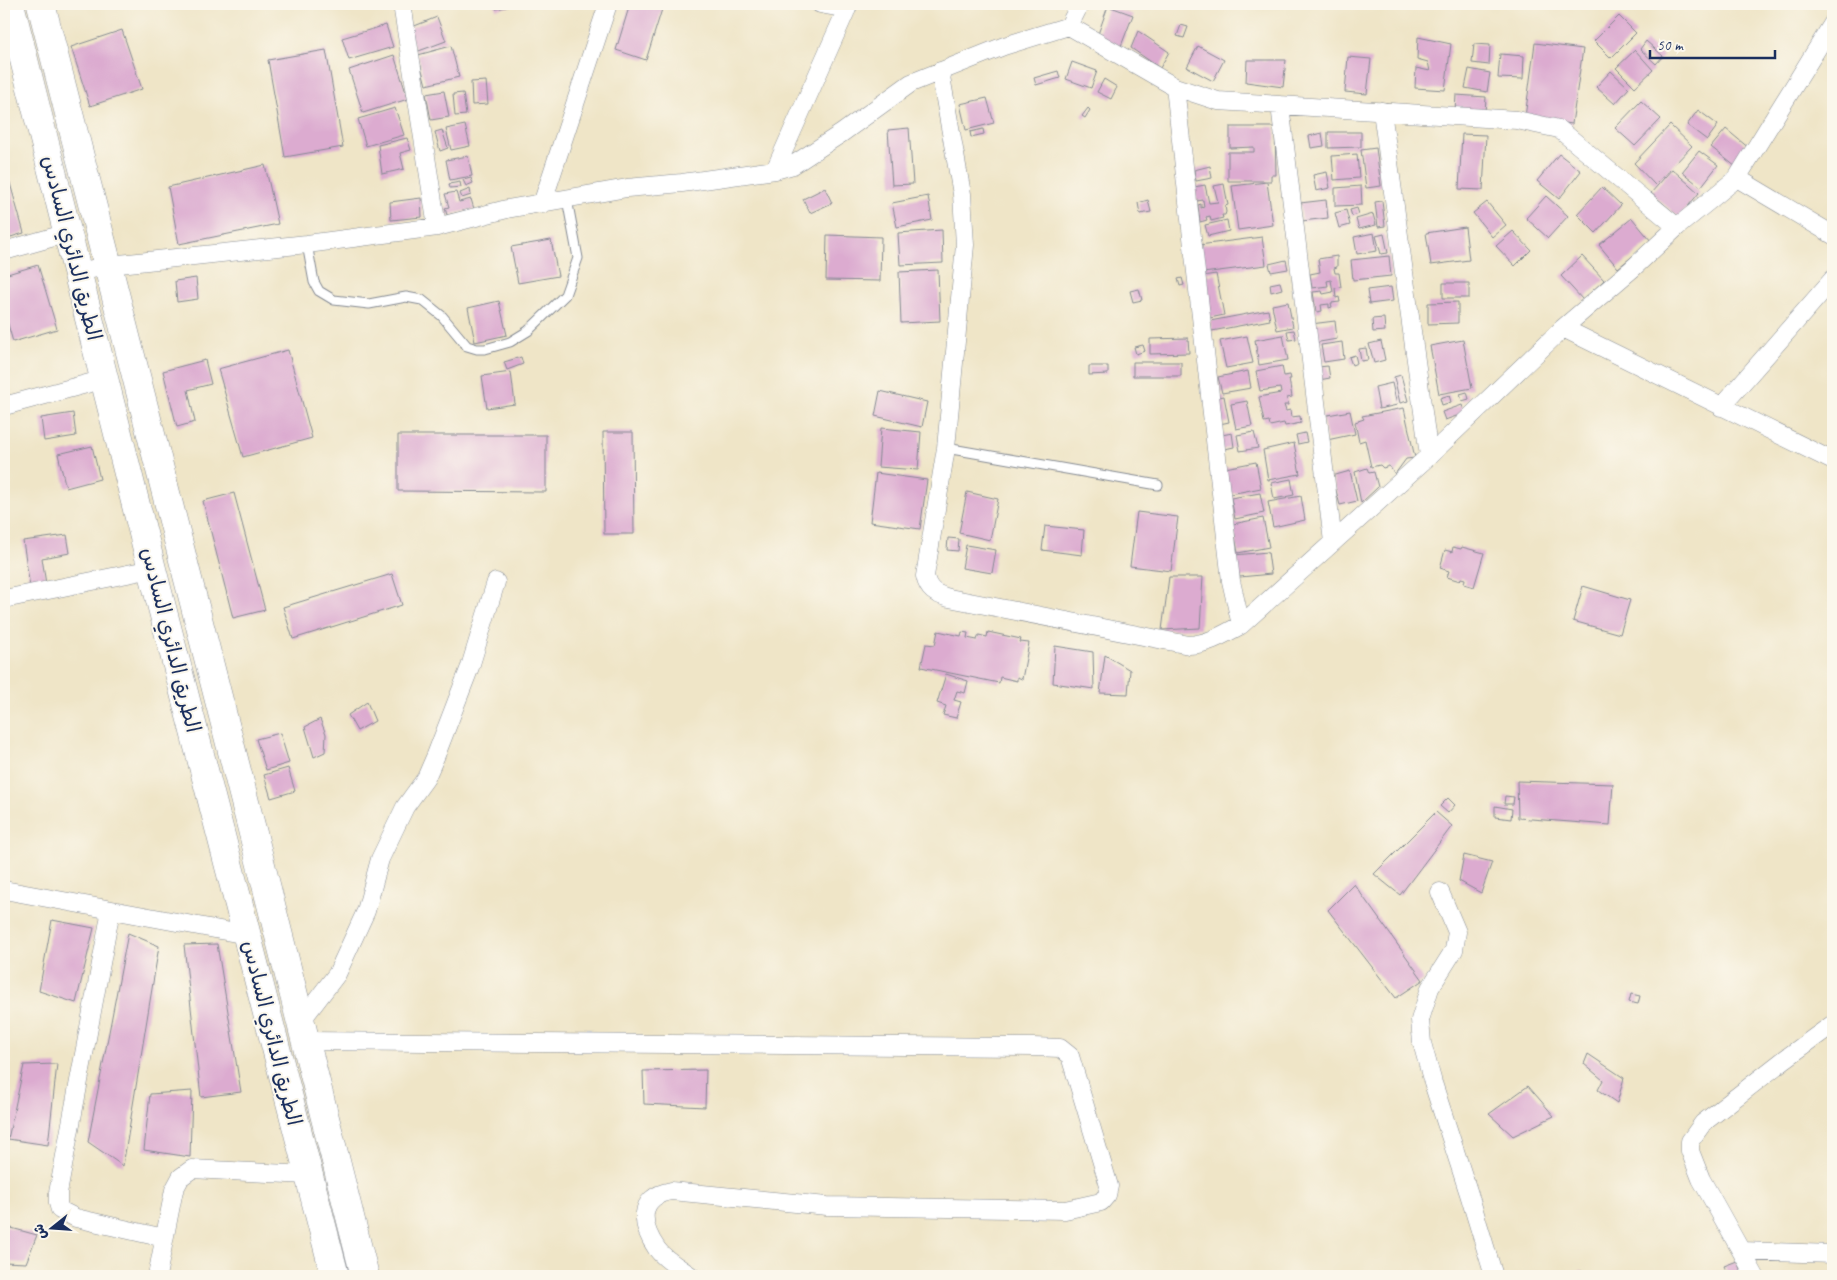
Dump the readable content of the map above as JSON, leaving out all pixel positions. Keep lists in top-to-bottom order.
{
  "streets": {
    "highway": ["الطريق الدائري السادس"]
  },
  "scale_bar": "50 m",
  "north": "left"
}
